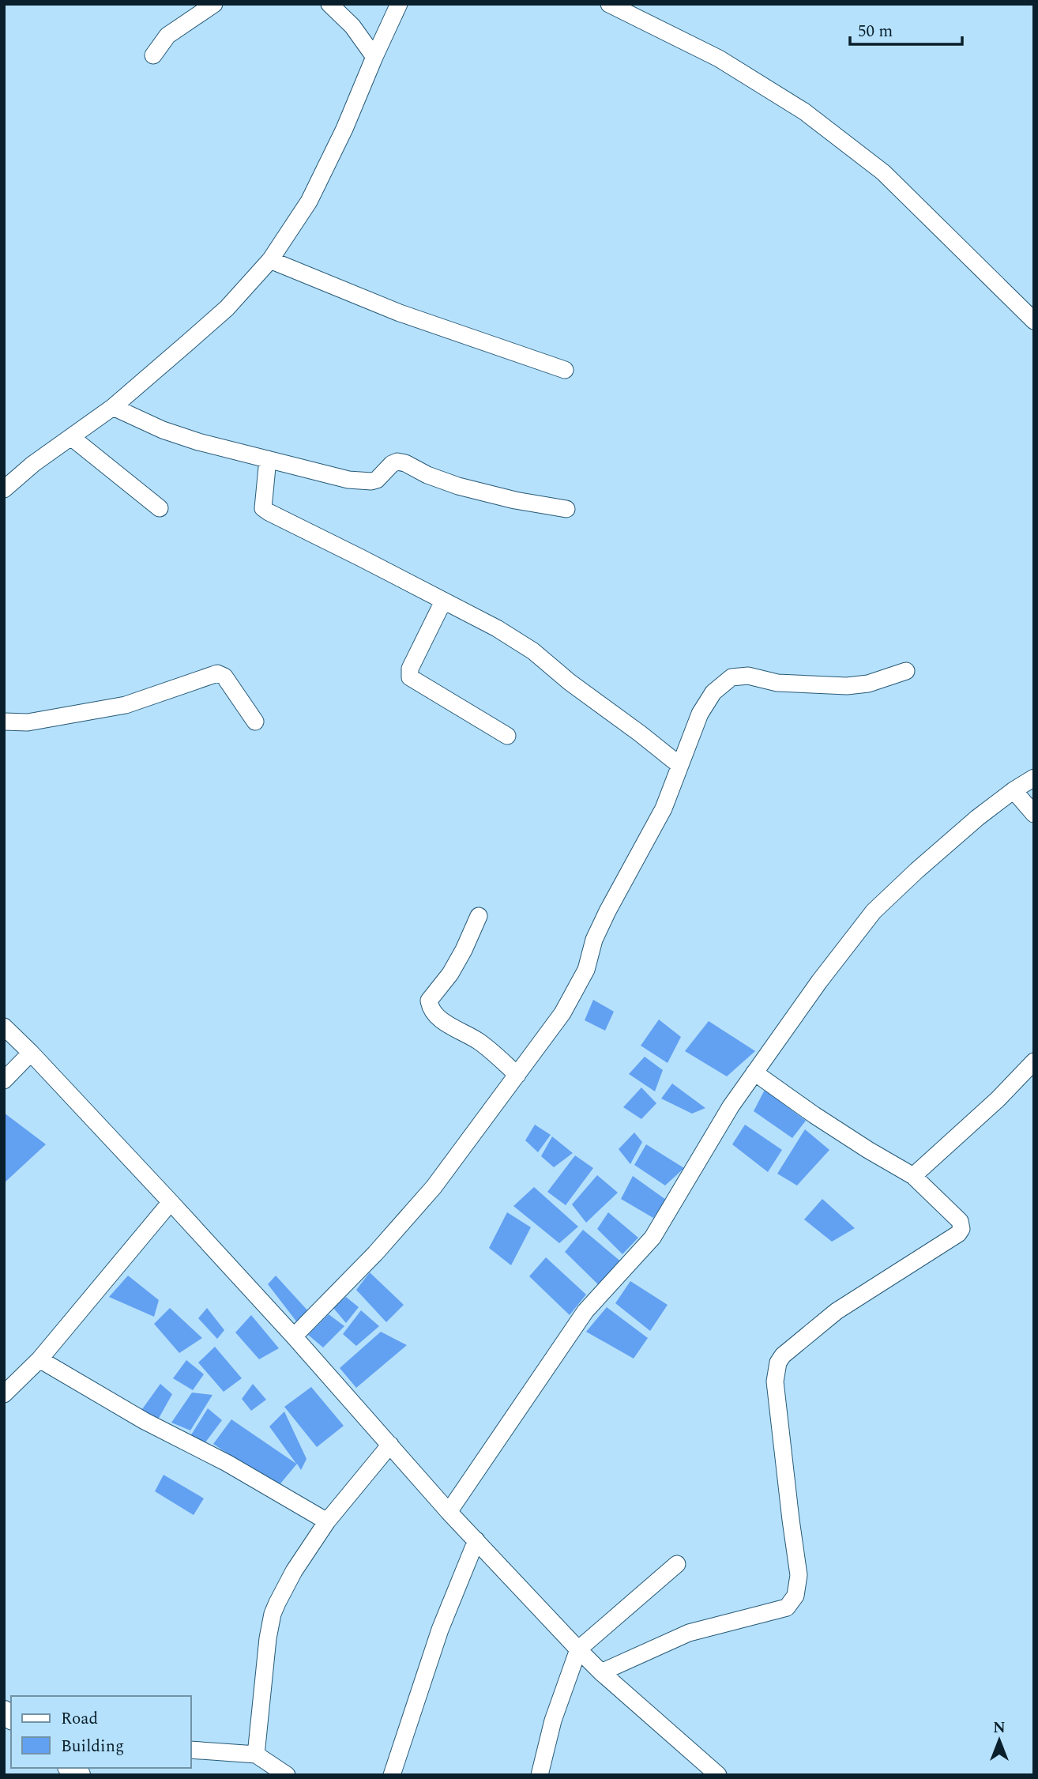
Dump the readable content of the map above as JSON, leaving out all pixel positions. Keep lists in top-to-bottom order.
{
  "legend": ["Road", "Building"],
  "scale_bar": "50 m",
  "north": "top"
}
